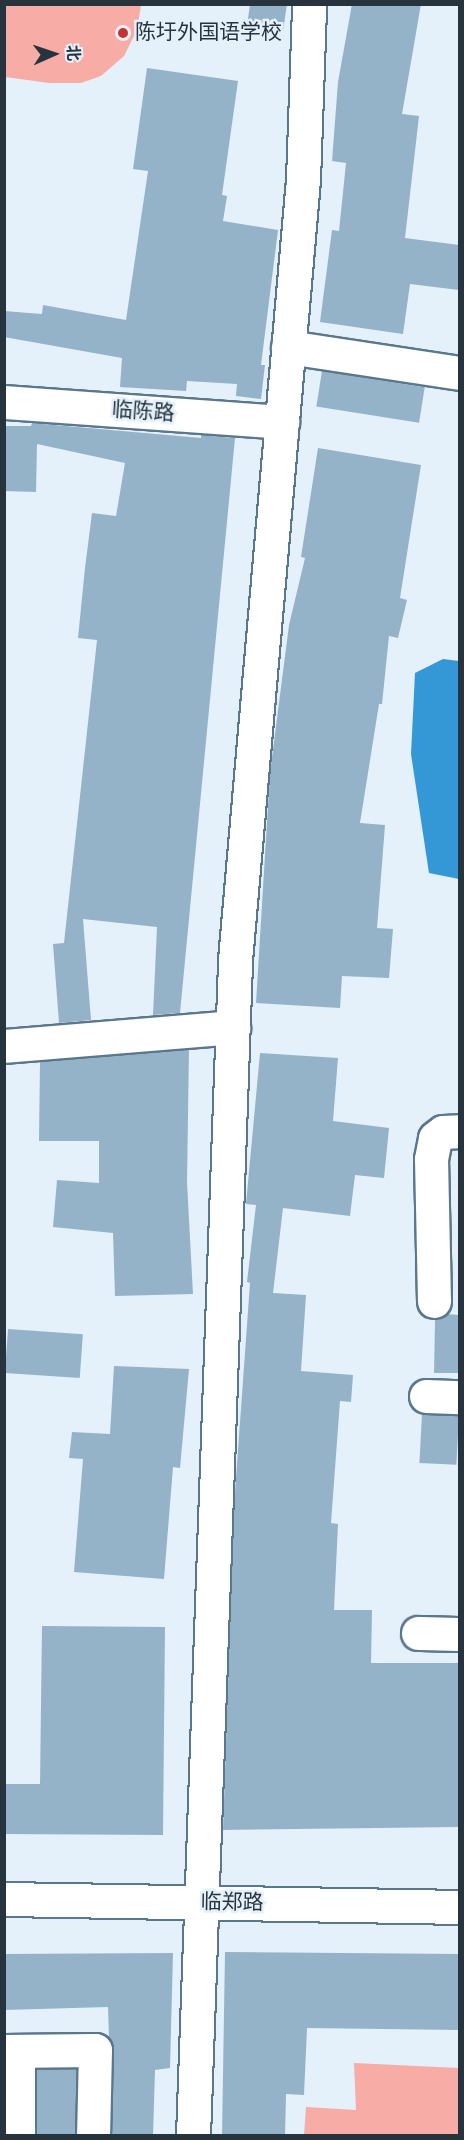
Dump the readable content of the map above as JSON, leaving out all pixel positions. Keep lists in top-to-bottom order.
{
  "streets": {
    "street": ["临陈路", "临郑路"]
  },
  "places": ["陈圩外国语学校"],
  "north": "right"
}
